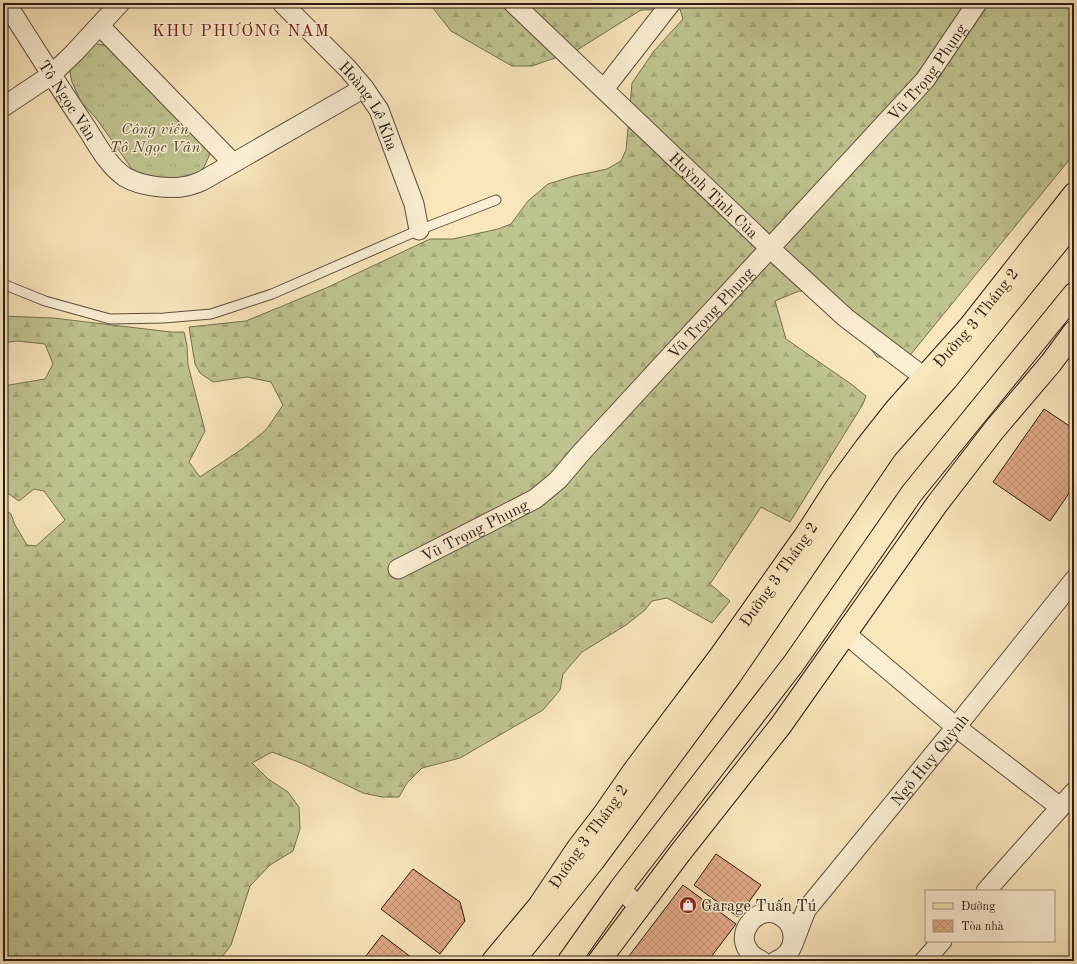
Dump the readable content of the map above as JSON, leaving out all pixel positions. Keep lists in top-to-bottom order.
{
  "streets": {
    "main road": ["Đường 3 Tháng 2"],
    "street": [
      "Vũ Trọng Phụng",
      "Tô Ngọc Vân",
      "Hoàng Lê Kha",
      "Huỳnh Tịnh Của",
      "Ngô Huy Quỳnh"
    ]
  },
  "crossings": [
    ["Vũ Trọng Phụng", "Huỳnh Tịnh Của"],
    ["Tô Ngọc Vân", "Hoàng Lê Kha"],
    ["Huỳnh Tịnh Của", "Đường 3 Tháng 2"]
  ],
  "districts": ["KHU PHƯƠNG NAM"],
  "parks": ["Công viên Tô Ngọc Vân"],
  "places": {
    "shop": ["Garage Tuấn Tú"]
  },
  "legend": ["Đường", "Tòa nhà"]
}
